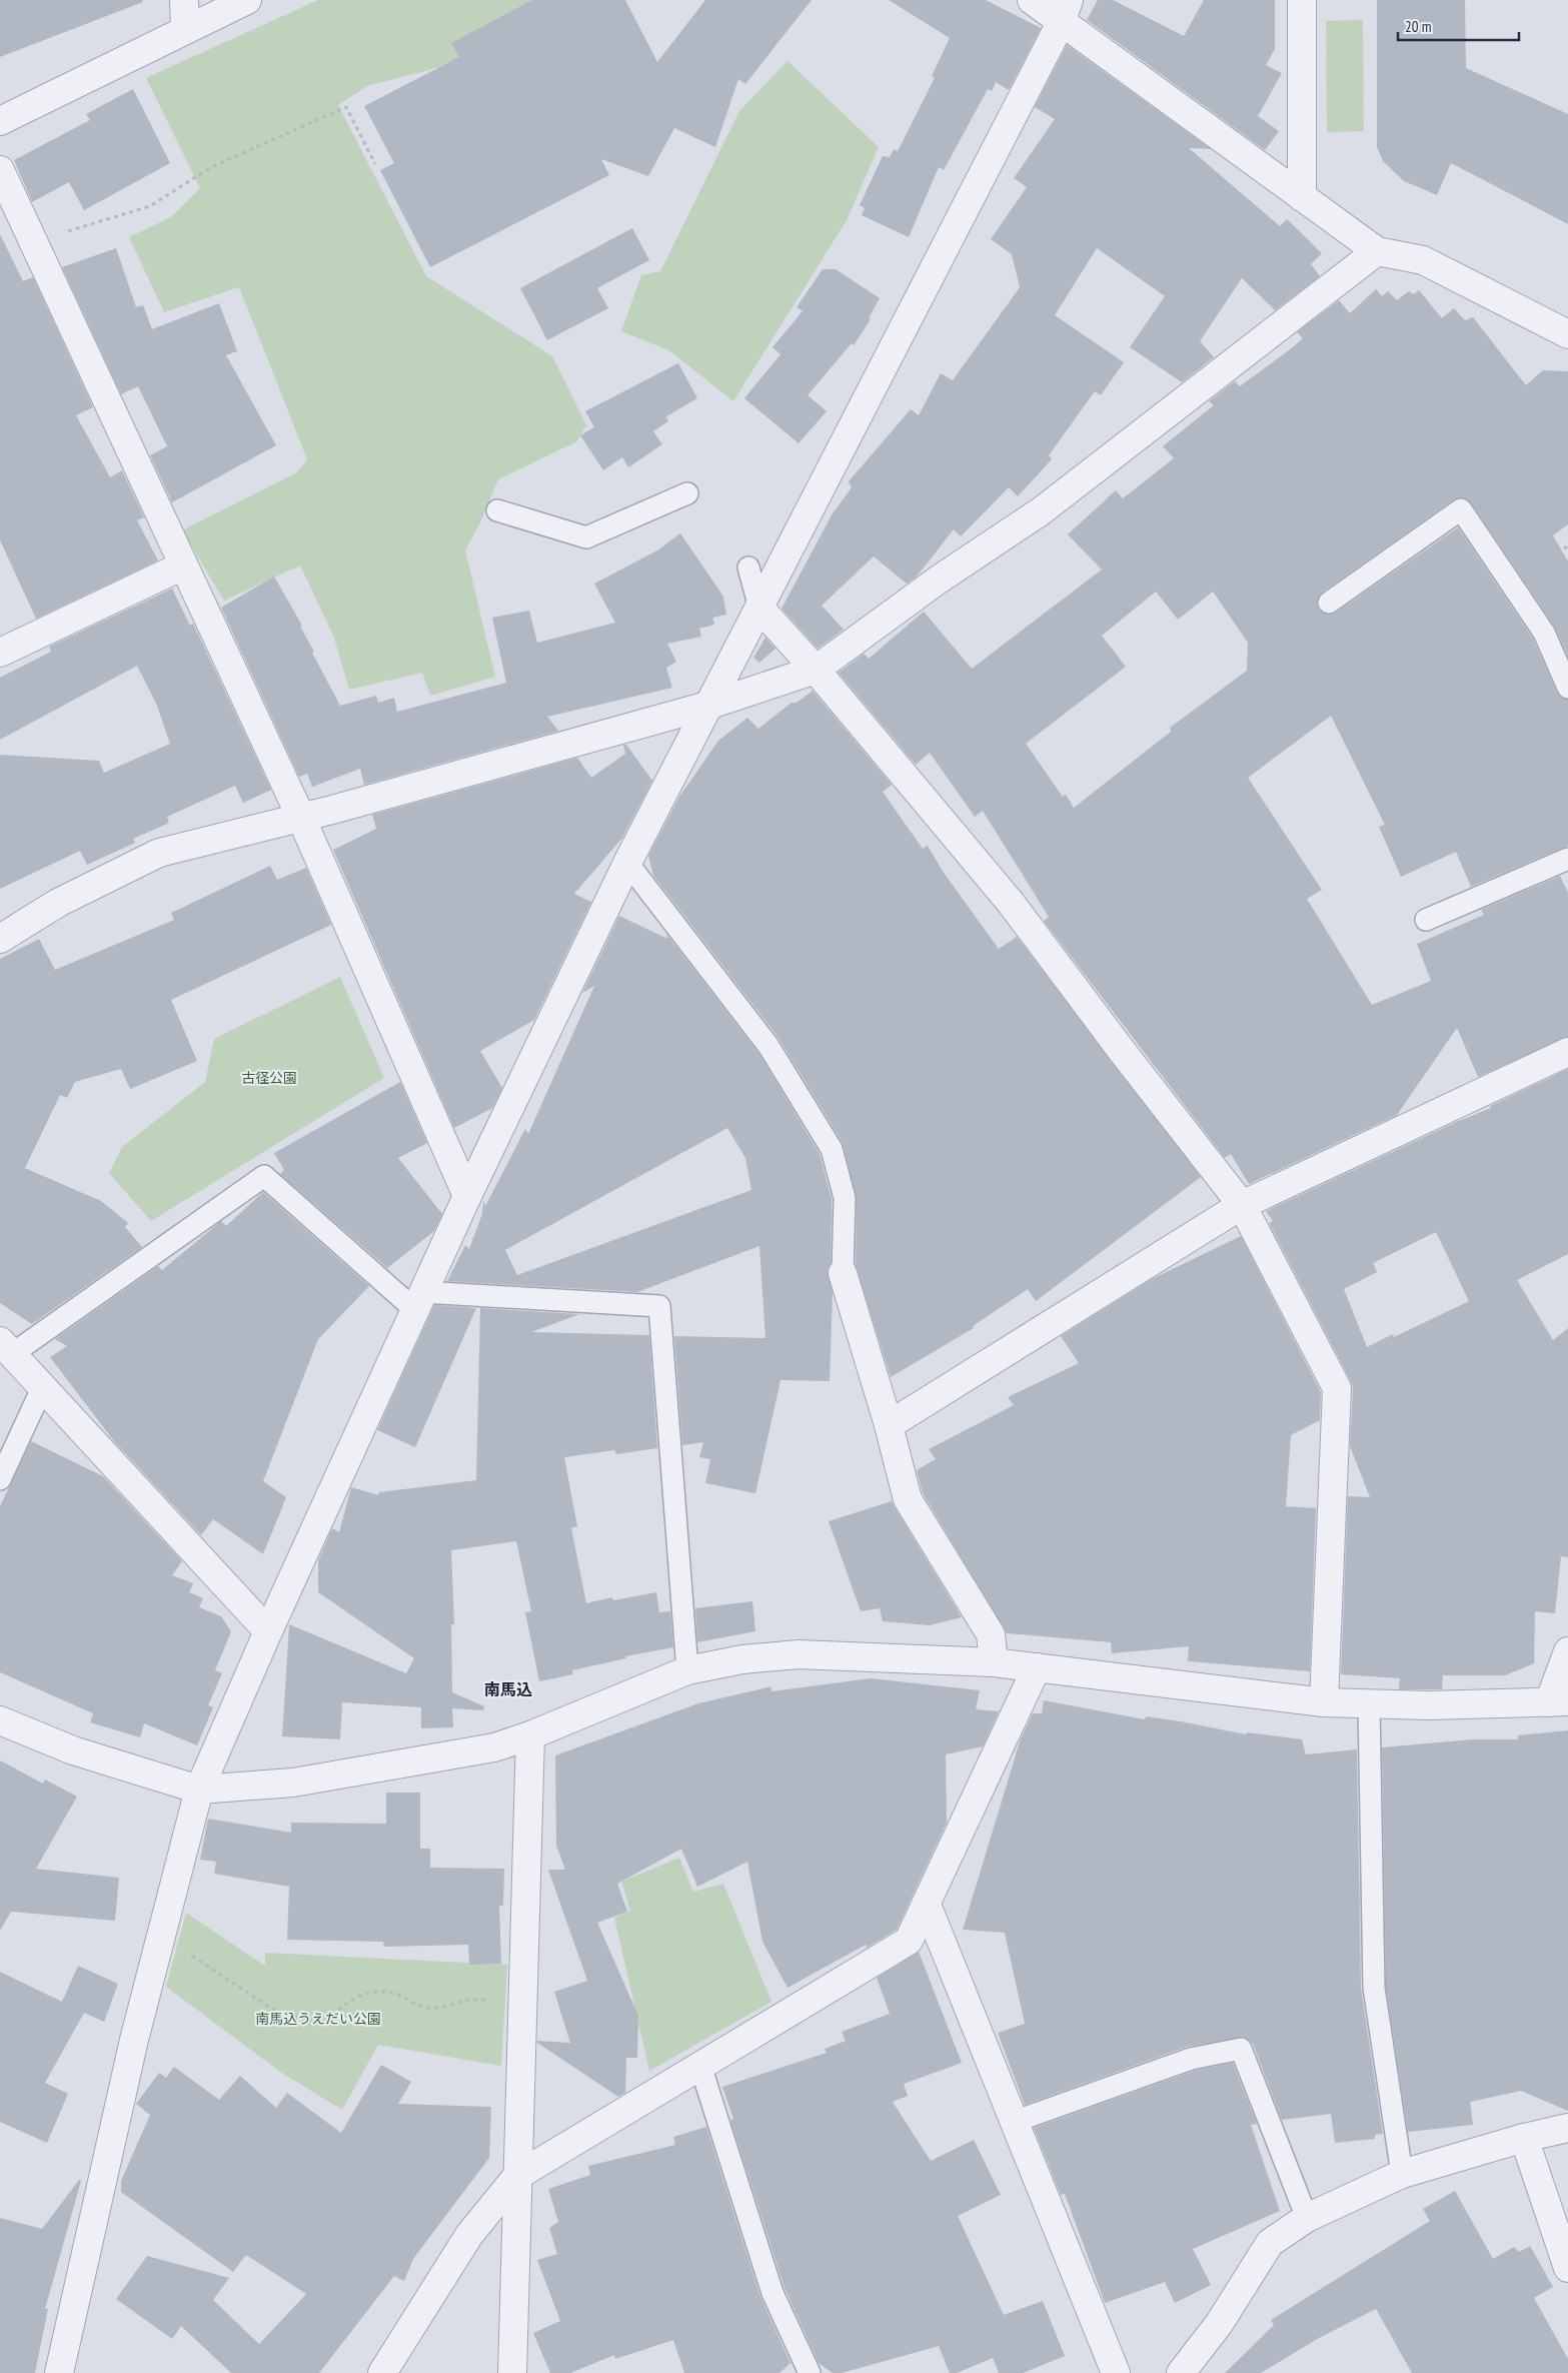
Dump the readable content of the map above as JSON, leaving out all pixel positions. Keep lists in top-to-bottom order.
{
  "districts": ["南馬込"],
  "parks": ["古径公園", "南馬込うえだい公園"],
  "scale_bar": "20 m"
}
